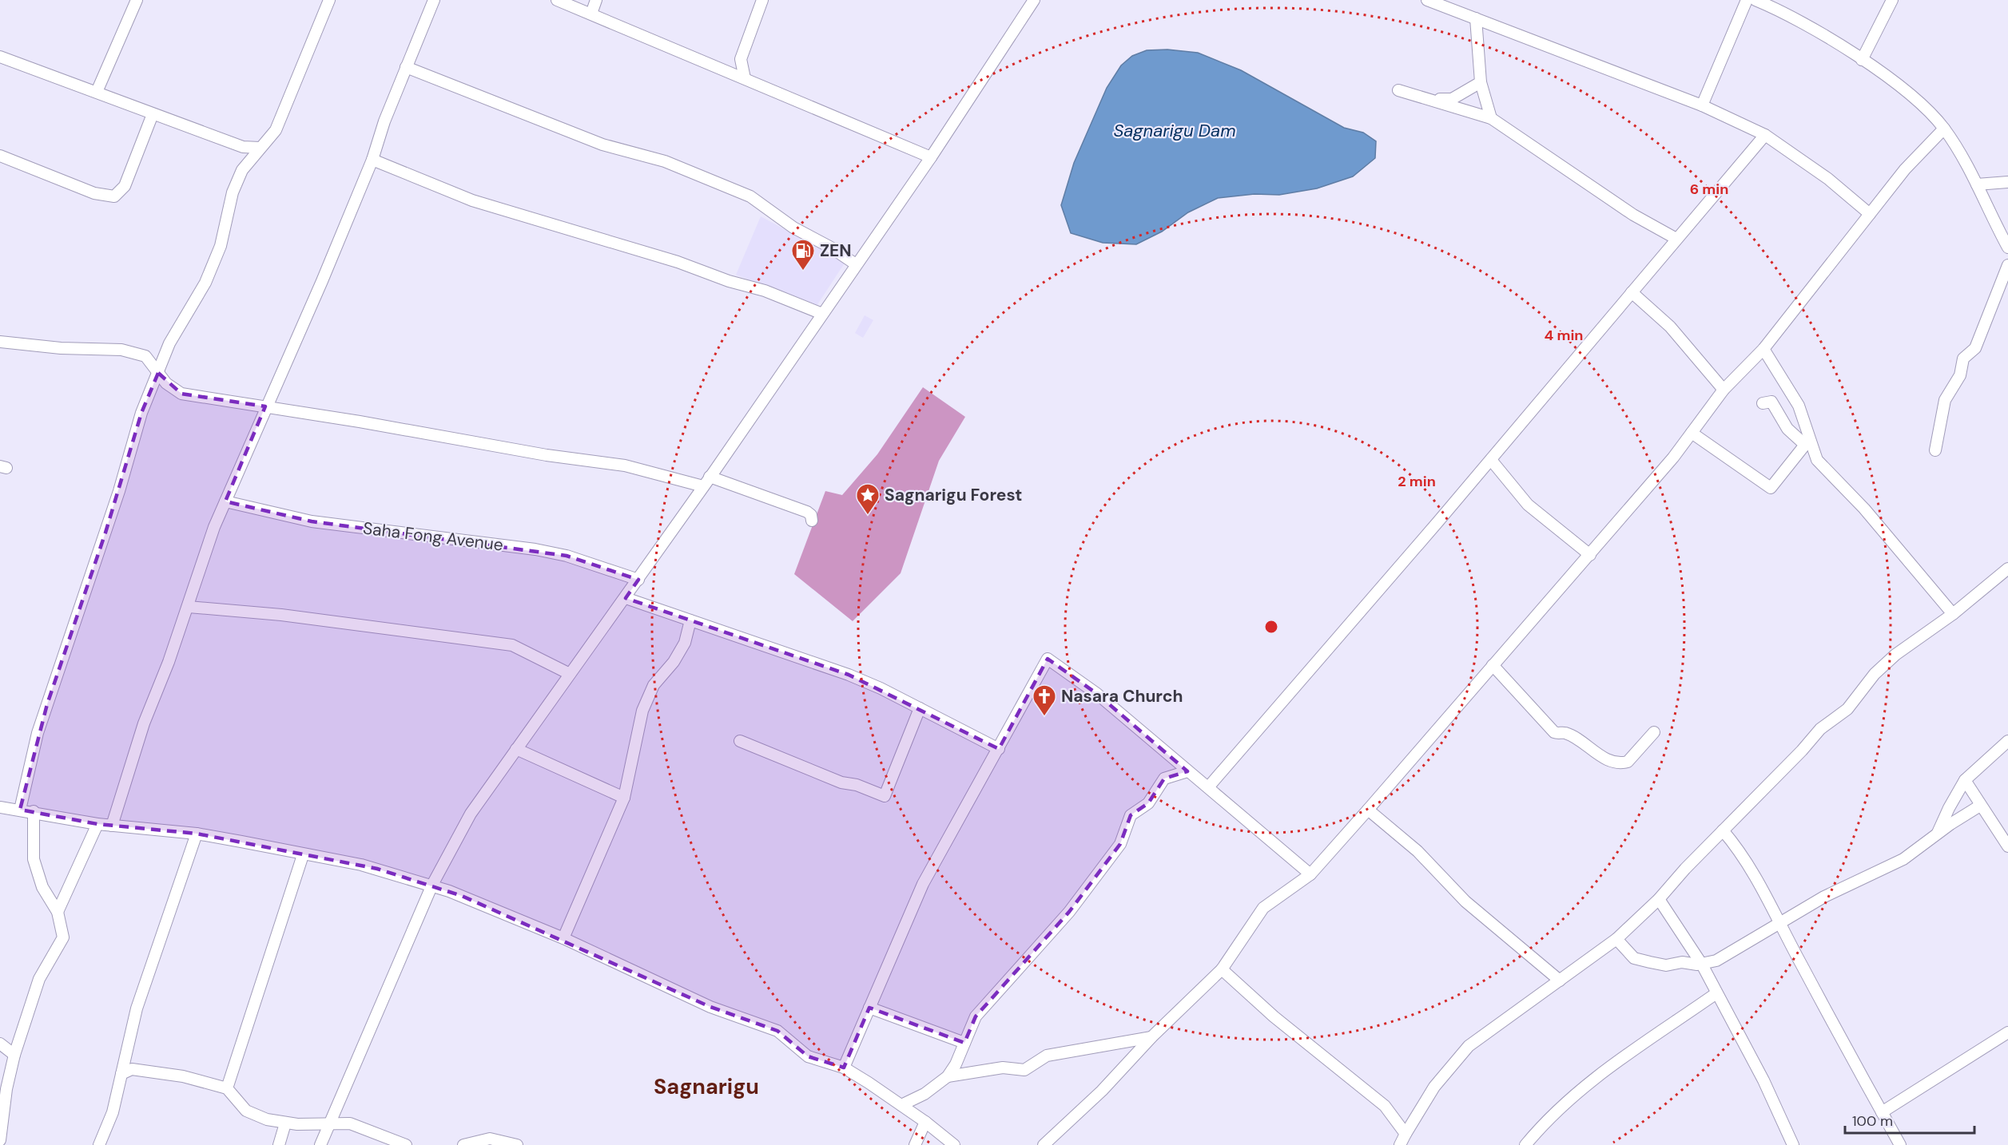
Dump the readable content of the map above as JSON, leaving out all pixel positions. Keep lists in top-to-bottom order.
{
  "streets": {
    "street": ["Saha Fong Avenue"]
  },
  "districts": ["Sagnarigu"],
  "water": ["Sagnarigu Dam"],
  "places": {
    "fuel station": ["ZEN"],
    "place": ["Sagnarigu Forest"],
    "church": ["Nasara Church"]
  },
  "scale_bar": "100 m",
  "rings": ["6 min", "4 min", "2 min"]
}
